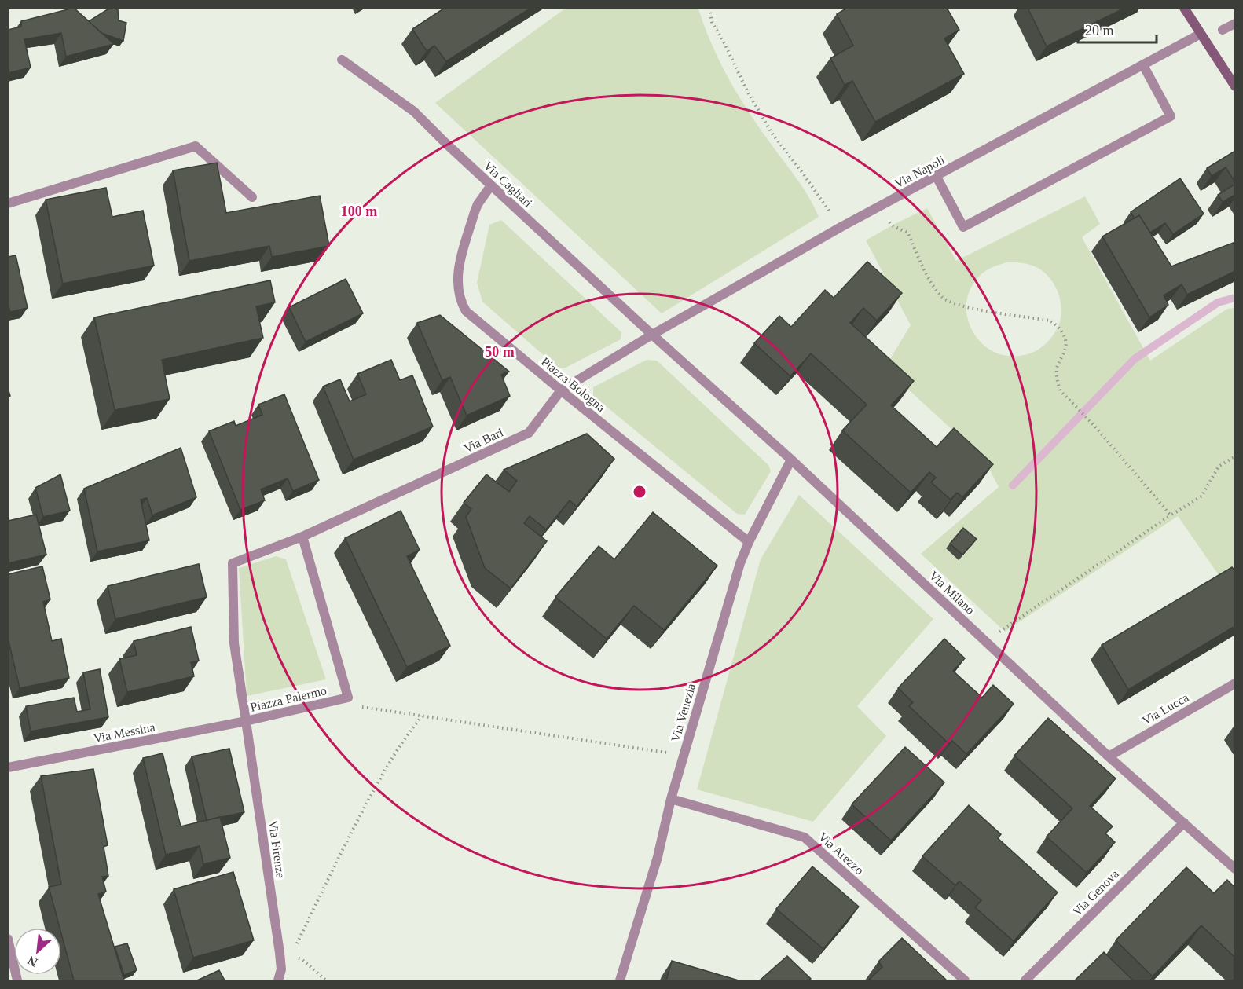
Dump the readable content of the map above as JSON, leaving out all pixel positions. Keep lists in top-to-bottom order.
{
  "streets": {
    "street": [
      "Via Napoli",
      "Via Cagliari",
      "Piazza Bologna",
      "Via Bari",
      "Via Milano",
      "Piazza Palermo",
      "Via Lucca",
      "Via Venezia",
      "Via Messina",
      "Via Firenze",
      "Via Arezzo",
      "Via Genova"
    ]
  },
  "crossings": [
    ["Via Napoli", "Via Cagliari"],
    ["Via Napoli", "Via Bari"],
    ["Via Napoli", "Via Milano"],
    ["Via Cagliari", "Piazza Bologna"],
    ["Via Cagliari", "Via Bari"],
    ["Via Cagliari", "Via Milano"],
    ["Piazza Bologna", "Via Bari"],
    ["Piazza Bologna", "Via Venezia"],
    ["Via Bari", "Via Milano"],
    ["Via Bari", "Piazza Palermo"],
    ["Via Milano", "Via Lucca"],
    ["Via Milano", "Via Venezia"],
    ["Via Milano", "Via Genova"],
    ["Piazza Palermo", "Via Messina"],
    ["Piazza Palermo", "Via Firenze"],
    ["Via Venezia", "Via Arezzo"],
    ["Via Messina", "Via Firenze"]
  ],
  "scale_bar": "20 m",
  "north": "bottom left",
  "rings": ["100 m", "50 m"]
}
